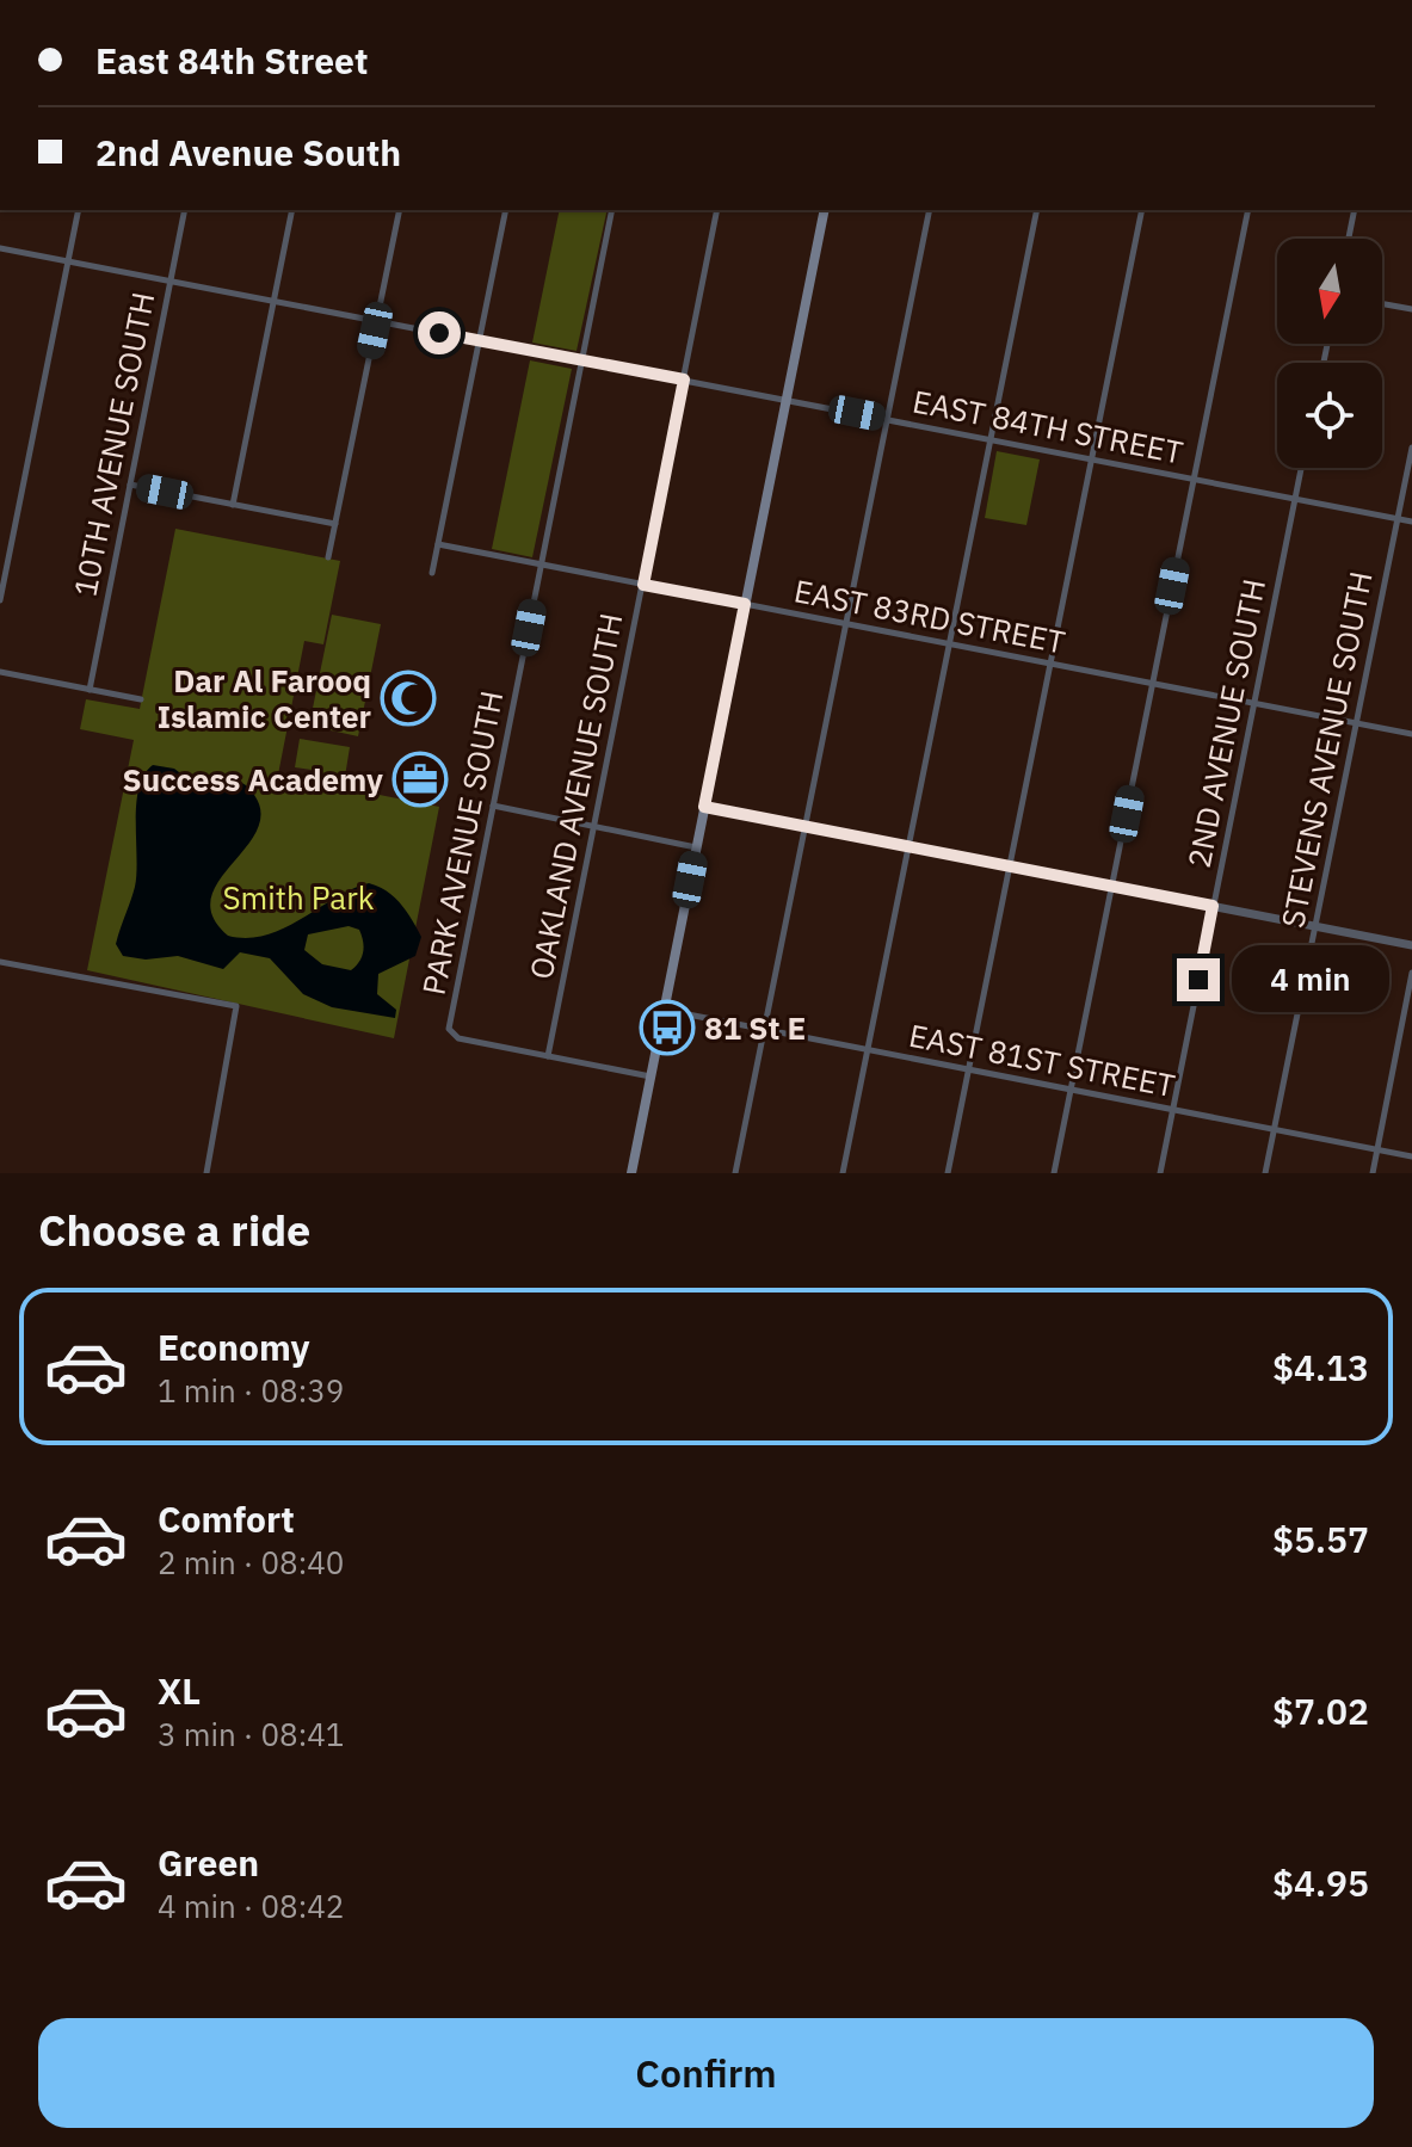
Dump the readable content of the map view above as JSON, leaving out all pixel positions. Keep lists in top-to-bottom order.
{
  "streets": {
    "street": [
      "EAST 84TH STREET",
      "10TH AVENUE SOUTH",
      "EAST 83RD STREET",
      "2ND AVENUE SOUTH",
      "STEVENS AVENUE SOUTH",
      "OAKLAND AVENUE SOUTH",
      "PARK AVENUE SOUTH",
      "EAST 81ST STREET"
    ]
  },
  "crossings": [
    ["EAST 84TH STREET", "10TH AVENUE SOUTH"],
    ["EAST 84TH STREET", "2ND AVENUE SOUTH"],
    ["EAST 84TH STREET", "STEVENS AVENUE SOUTH"],
    ["EAST 84TH STREET", "OAKLAND AVENUE SOUTH"],
    ["EAST 84TH STREET", "PARK AVENUE SOUTH"],
    ["EAST 83RD STREET", "2ND AVENUE SOUTH"],
    ["EAST 83RD STREET", "STEVENS AVENUE SOUTH"],
    ["EAST 83RD STREET", "OAKLAND AVENUE SOUTH"],
    ["EAST 83RD STREET", "PARK AVENUE SOUTH"],
    ["2ND AVENUE SOUTH", "EAST 81ST STREET"],
    ["STEVENS AVENUE SOUTH", "EAST 81ST STREET"],
    ["OAKLAND AVENUE SOUTH", "PARK AVENUE SOUTH"]
  ],
  "parks": ["Smith Park"],
  "places": {
    "mosque": ["Dar Al Farooq Islamic Center"],
    "office": ["Success Academy"],
    "bus stop": ["81 St E"]
  },
  "north": "bottom",
  "page": {
    "banner": ["East 84th Street", "2nd Avenue South"],
    "bubble": "4 min",
    "heading": "Choose a ride",
    "list": [
      {
        "name": "Economy",
        "note": "1 min · 08:39",
        "value": "$4.13"
      },
      {
        "name": "Comfort",
        "note": "2 min · 08:40",
        "value": "$5.57"
      },
      {
        "name": "XL",
        "note": "3 min · 08:41",
        "value": "$7.02"
      },
      {
        "name": "Green",
        "note": "4 min · 08:42",
        "value": "$4.95"
      }
    ],
    "buttons": "Confirm"
  }
}
